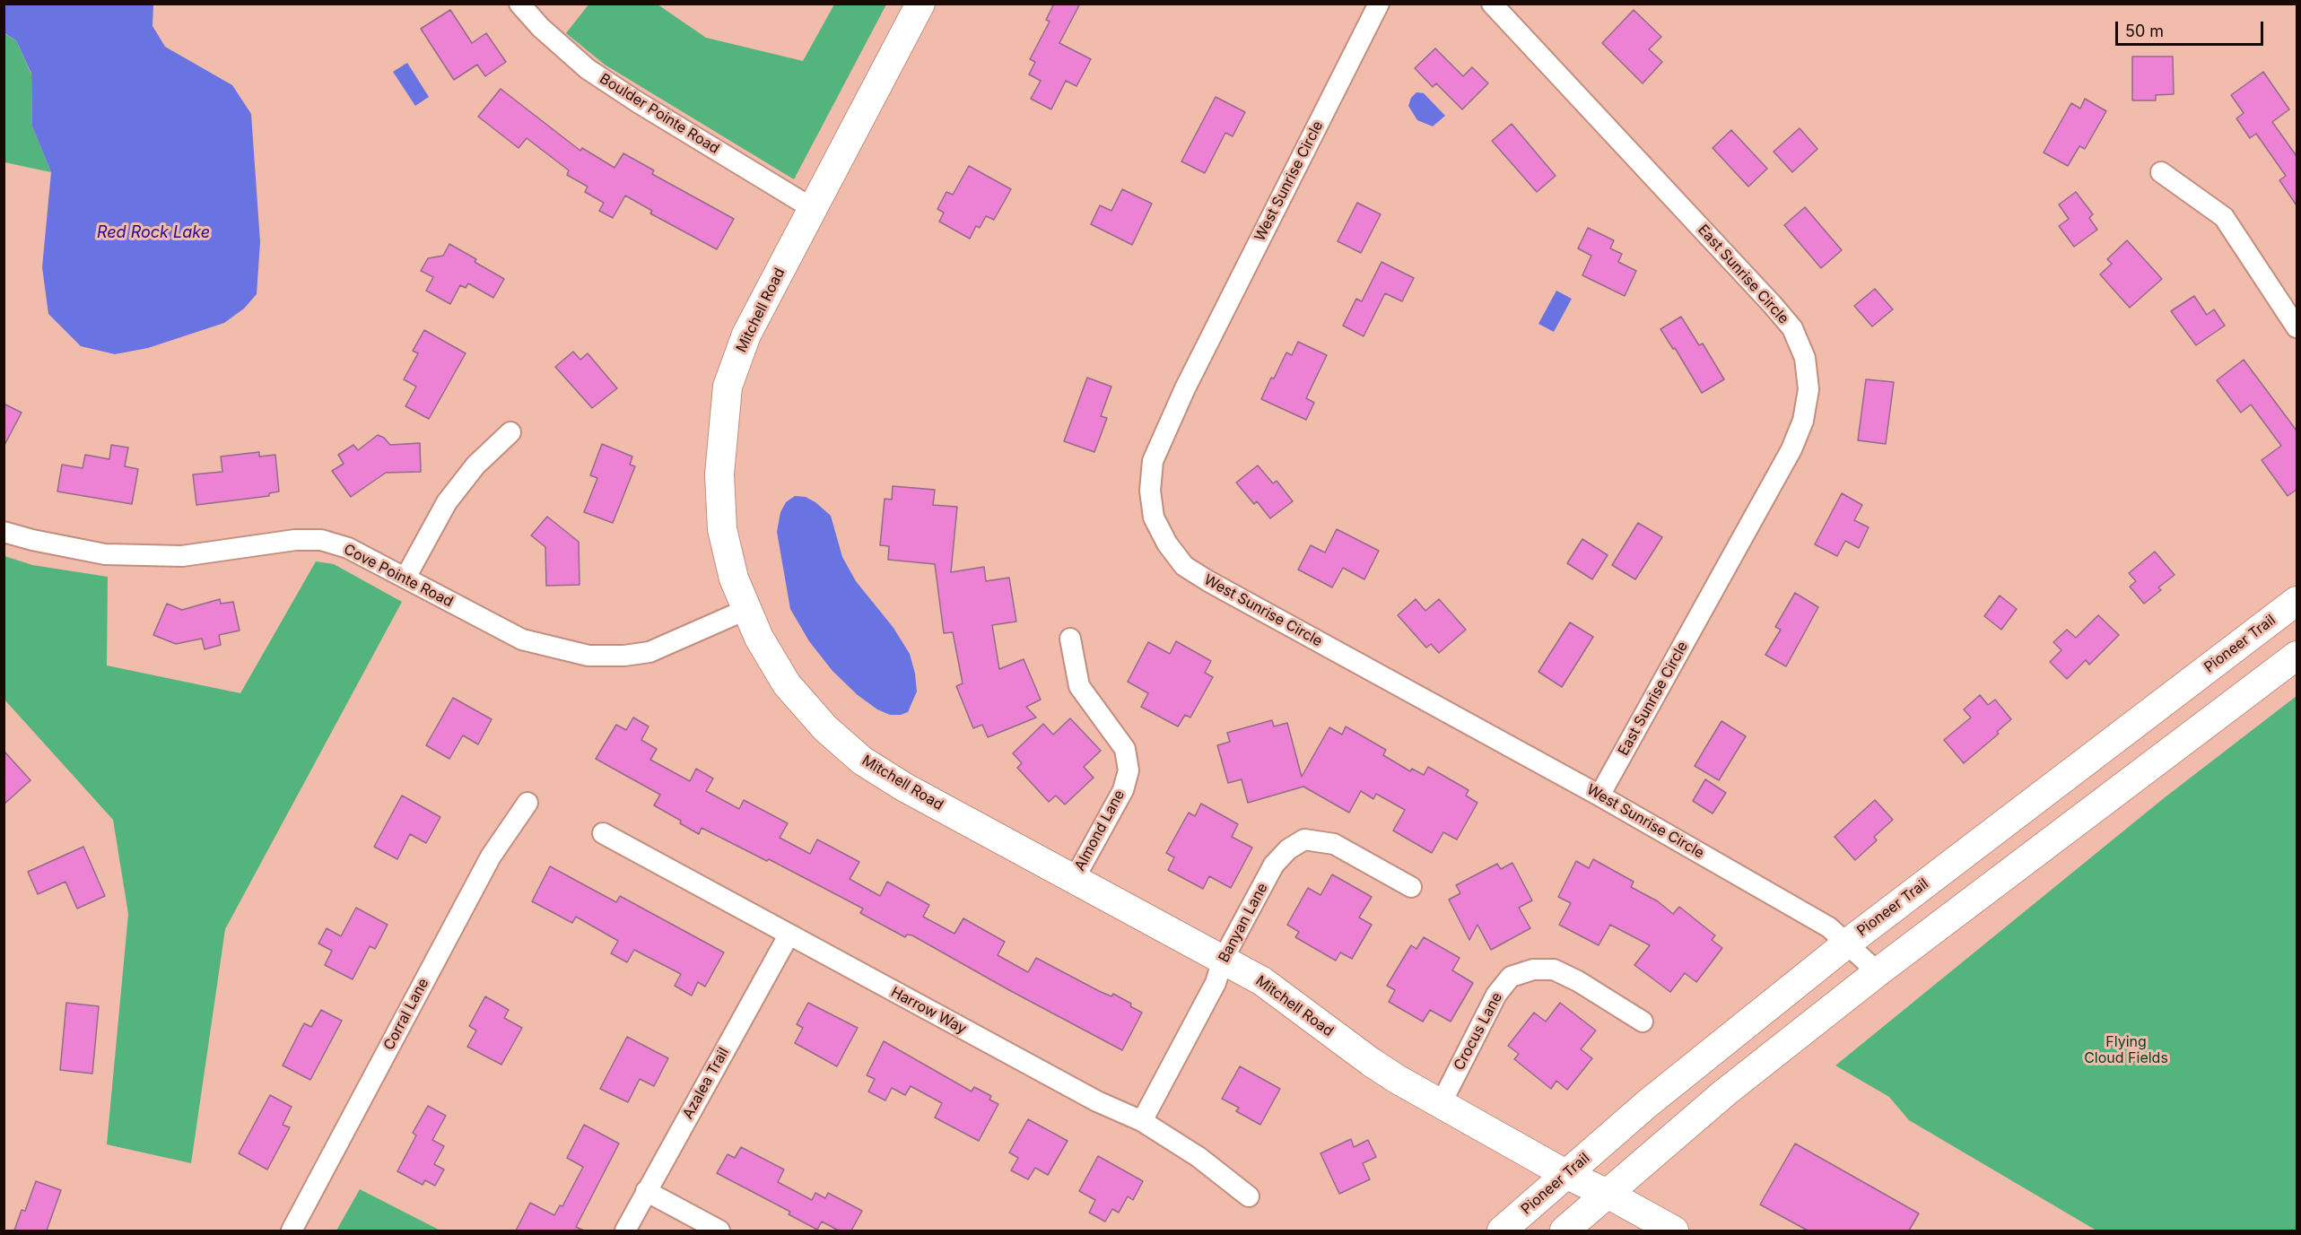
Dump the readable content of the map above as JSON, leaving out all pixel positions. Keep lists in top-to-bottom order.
{
  "streets": {
    "main road": ["Mitchell Road", "Pioneer Trail"],
    "street": [
      "Boulder Pointe Road",
      "West Sunrise Circle",
      "East Sunrise Circle",
      "Cove Pointe Road",
      "Almond Lane",
      "Banyan Lane",
      "Harrow Way",
      "Corral Lane",
      "Crocus Lane",
      "Azalea Trail"
    ]
  },
  "crossings": [
    ["Boulder Pointe Road", "Mitchell Road"],
    ["West Sunrise Circle", "East Sunrise Circle"],
    ["West Sunrise Circle", "Pioneer Trail"],
    ["Mitchell Road", "Cove Pointe Road"],
    ["Mitchell Road", "Pioneer Trail"],
    ["Mitchell Road", "Almond Lane"],
    ["Mitchell Road", "Banyan Lane"],
    ["Mitchell Road", "Crocus Lane"],
    ["Banyan Lane", "Harrow Way"],
    ["Harrow Way", "Azalea Trail"]
  ],
  "water": ["Red Rock Lake"],
  "parks": ["Flying Cloud Fields"],
  "scale_bar": "50 m"
}
